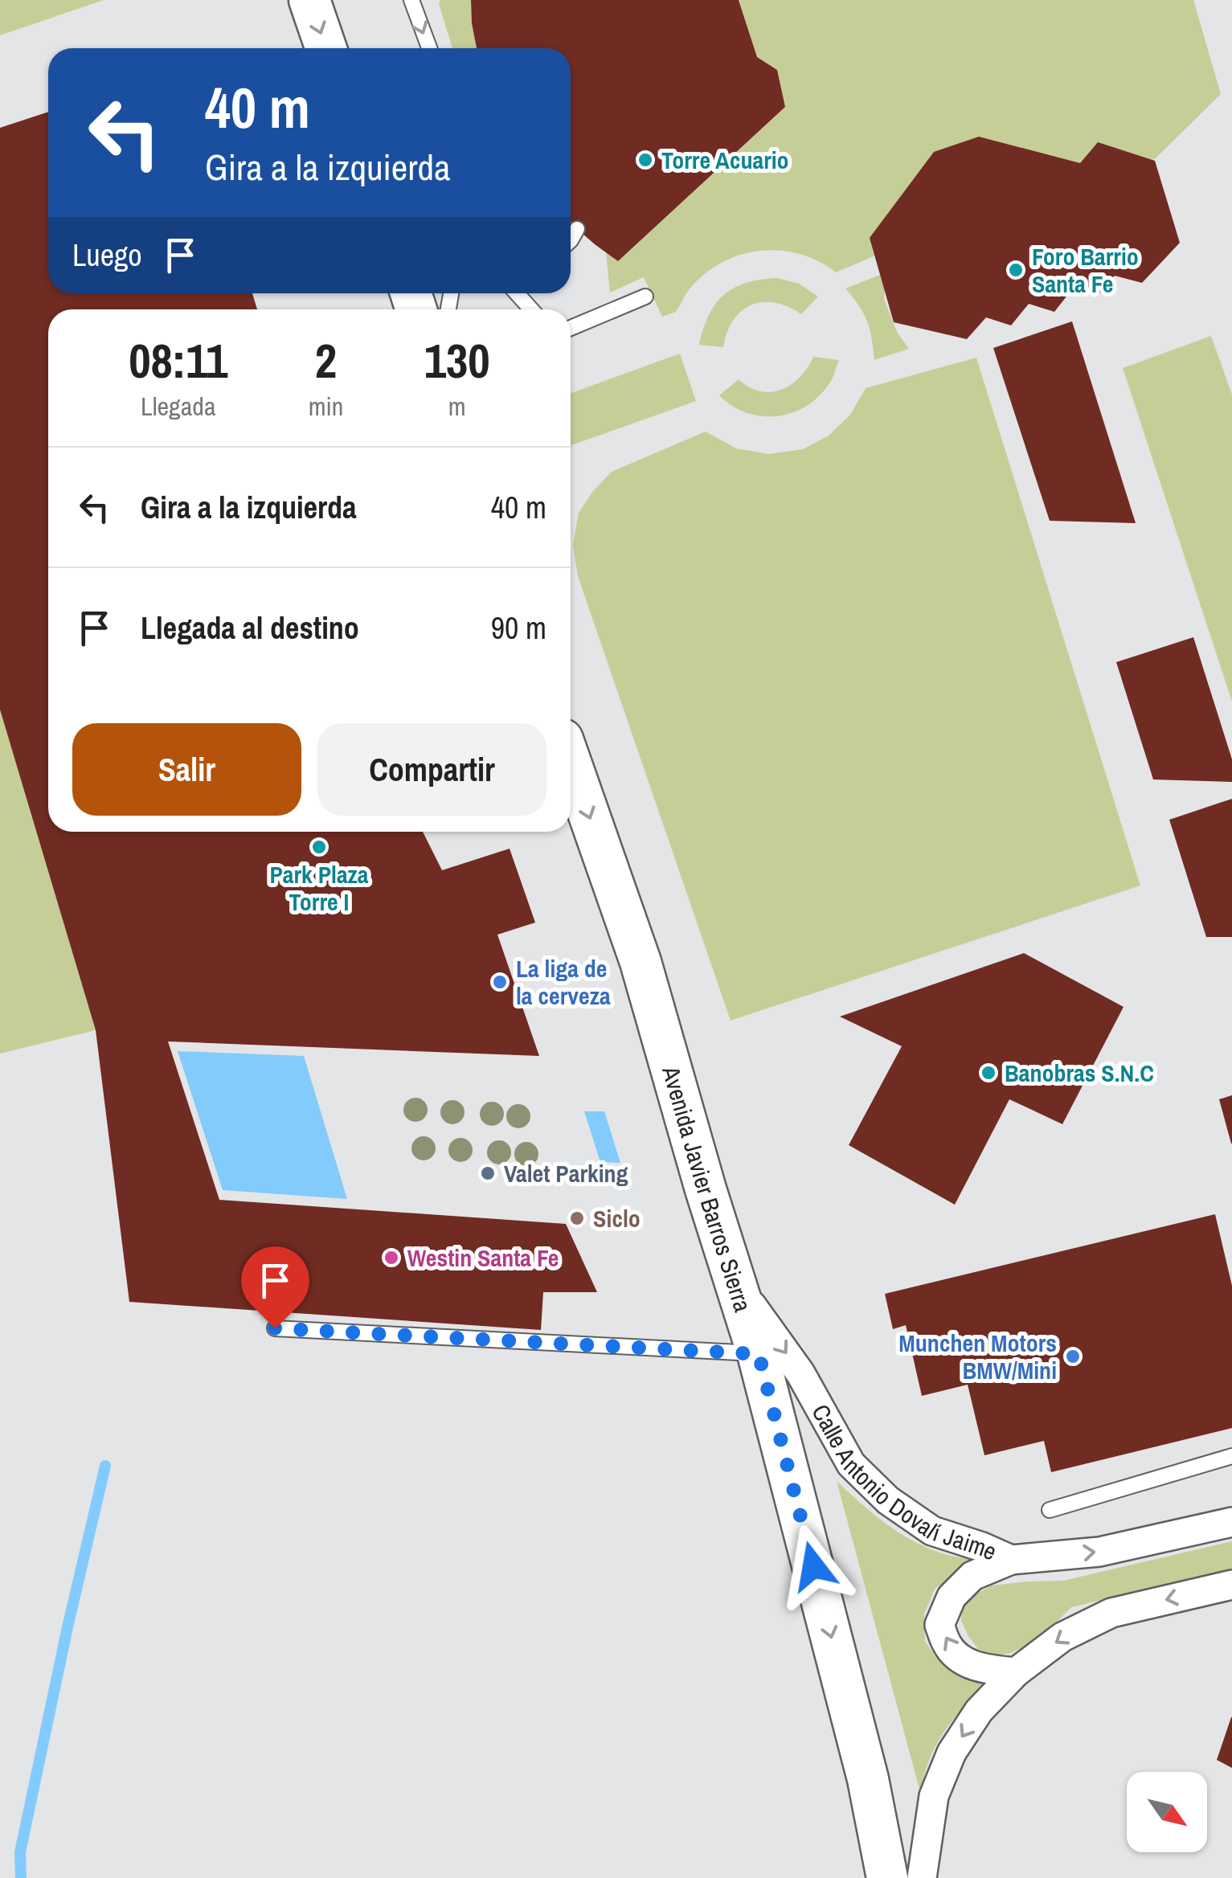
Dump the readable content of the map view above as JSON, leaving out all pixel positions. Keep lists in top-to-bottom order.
{
  "streets": {
    "street": ["Avenida Javier Barros Sierra", "Calle Antonio Dovalí Jaime"]
  },
  "crossings": [
    ["Avenida Javier Barros Sierra", "Calle Antonio Dovalí Jaime"]
  ],
  "one_way": ["Avenida Javier Barros Sierra", "Calle Antonio Dovalí Jaime"],
  "places": [
    "Torre Acuario",
    "Foro Barrio Santa Fe",
    "Park Plaza Torre I",
    "La liga de la cerveza",
    "Banobras S.N.C",
    "Valet Parking",
    "Siclo",
    "Westin Santa Fe",
    "Munchen Motors BMW/Mini"
  ],
  "north": "bottom right",
  "page": {
    "turn": ["40 m", "Gira a la izquierda"],
    "then": "Luego",
    "eta": [
      "08:11",
      "Llegada",
      "2",
      "min",
      "130",
      "m"
    ],
    "list": [
      {
        "name": "Gira a la izquierda",
        "value": "40 m"
      },
      {
        "name": "Llegada al destino",
        "value": "90 m"
      }
    ],
    "buttons": ["Salir", "Compartir"]
  }
}
